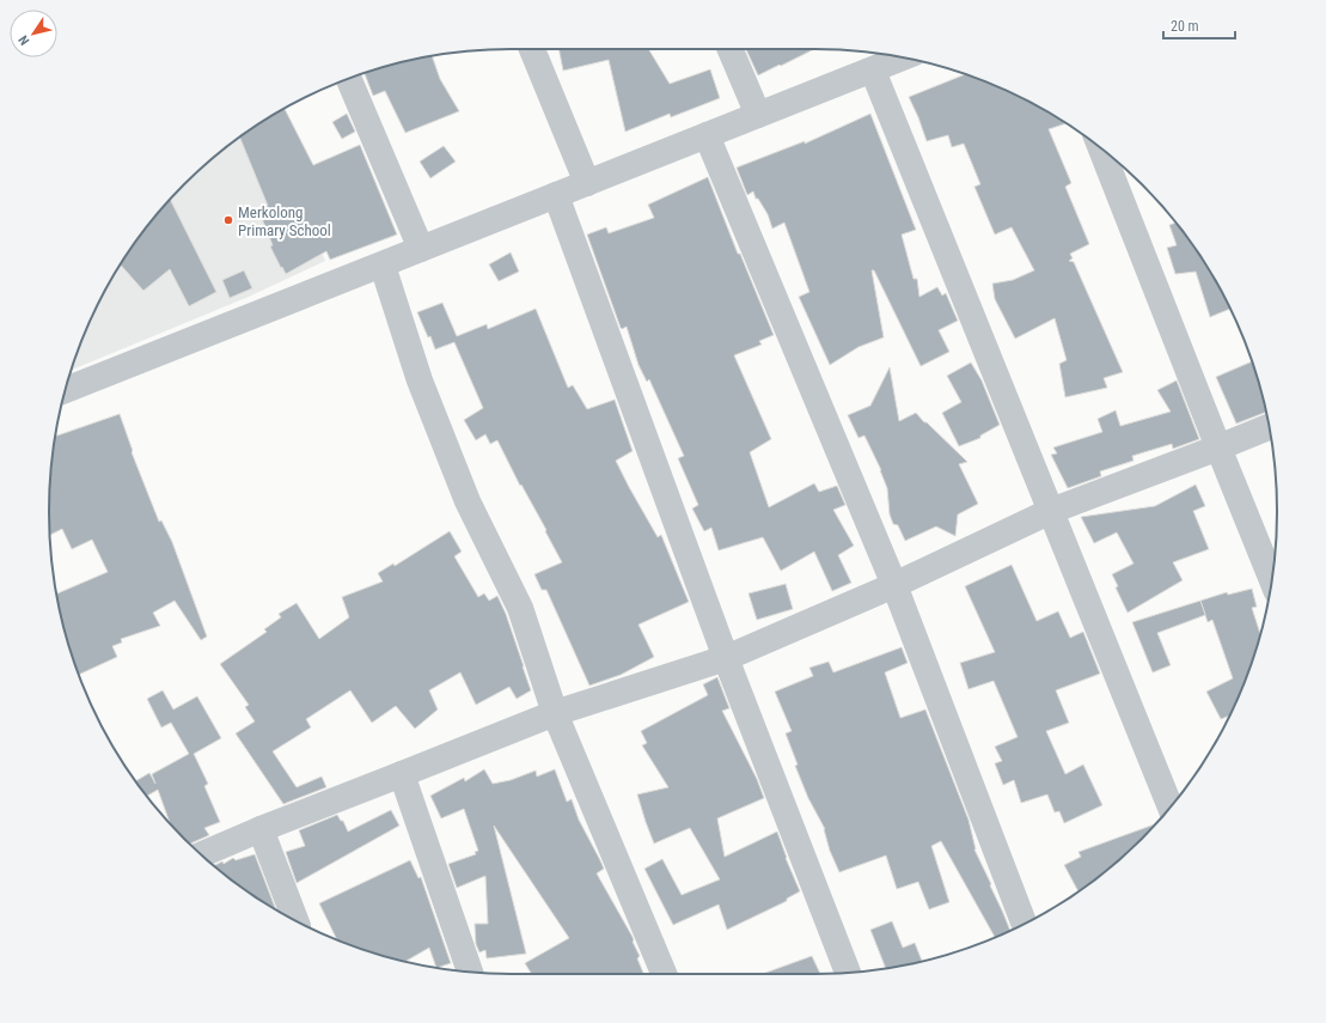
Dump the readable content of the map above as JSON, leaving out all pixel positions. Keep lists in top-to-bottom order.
{
  "places": ["Merkolong Primary School"],
  "scale_bar": "20 m",
  "north": "bottom left"
}
